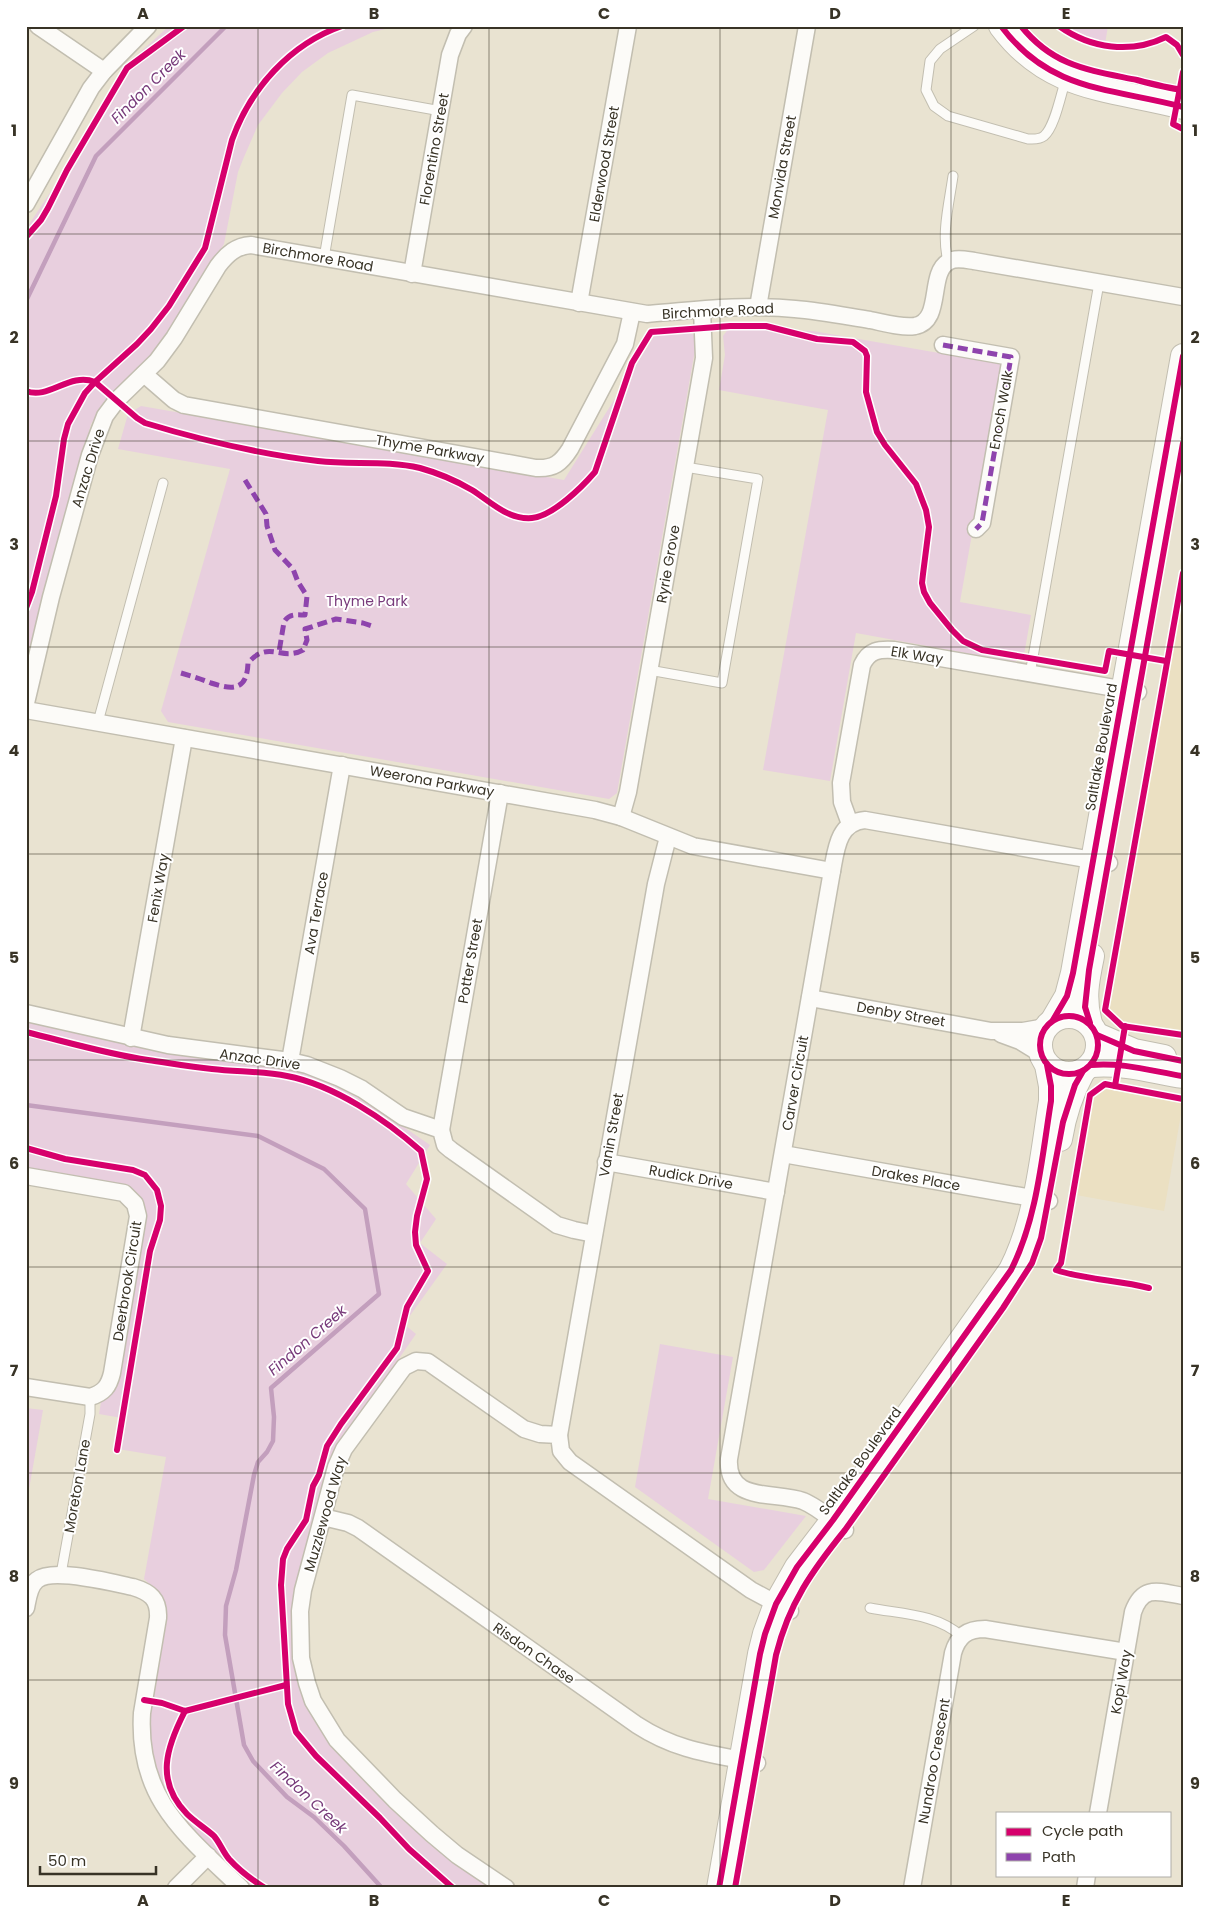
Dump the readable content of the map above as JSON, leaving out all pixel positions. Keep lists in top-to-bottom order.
{
  "streets": {
    "street": [
      "Florentino Street",
      "Elderwood Street",
      "Monvida Street",
      "Birchmore Road",
      "Enoch Walk",
      "Thyme Parkway",
      "Anzac Drive",
      "Ryrie Grove",
      "Elk Way",
      "Saltlake Boulevard",
      "Weerona Parkway",
      "Fenix Way",
      "Ava Terrace",
      "Potter Street",
      "Denby Street",
      "Carver Circuit",
      "Vanin Street",
      "Rudick Drive",
      "Drakes Place",
      "Deerbrook Circuit",
      "Muzzlewood Way",
      "Risdon Chase",
      "Kopi Way",
      "Nundroo Crescent"
    ],
    "lane": ["Moreton Lane"]
  },
  "crossings": [
    ["Florentino Street", "Birchmore Road"],
    ["Elderwood Street", "Birchmore Road"],
    ["Monvida Street", "Birchmore Road"],
    ["Birchmore Road", "Thyme Parkway"],
    ["Birchmore Road", "Anzac Drive"],
    ["Birchmore Road", "Ryrie Grove"],
    ["Thyme Parkway", "Anzac Drive"],
    ["Anzac Drive", "Fenix Way"],
    ["Anzac Drive", "Ava Terrace"],
    ["Anzac Drive", "Potter Street"],
    ["Ryrie Grove", "Weerona Parkway"],
    ["Elk Way", "Saltlake Boulevard"],
    ["Elk Way", "Carver Circuit"],
    ["Saltlake Boulevard", "Denby Street"],
    ["Saltlake Boulevard", "Carver Circuit"],
    ["Saltlake Boulevard", "Drakes Place"],
    ["Saltlake Boulevard", "Risdon Chase"],
    ["Weerona Parkway", "Fenix Way"],
    ["Weerona Parkway", "Ava Terrace"],
    ["Weerona Parkway", "Potter Street"],
    ["Weerona Parkway", "Carver Circuit"],
    ["Weerona Parkway", "Vanin Street"],
    ["Denby Street", "Carver Circuit"],
    ["Carver Circuit", "Rudick Drive"],
    ["Carver Circuit", "Drakes Place"],
    ["Vanin Street", "Rudick Drive"],
    ["Vanin Street", "Muzzlewood Way"],
    ["Deerbrook Circuit", "Moreton Lane"],
    ["Muzzlewood Way", "Risdon Chase"]
  ],
  "water": ["Findon Creek"],
  "parks": ["Thyme Park"],
  "legend": ["Cycle path", "Path"],
  "scale_bar": "50 m",
  "grid": {
    "columns": [
      "A",
      "B",
      "C",
      "D",
      "E"
    ],
    "rows": [
      "1",
      "2",
      "3",
      "4",
      "5",
      "6",
      "7",
      "8",
      "9"
    ]
  }
}
